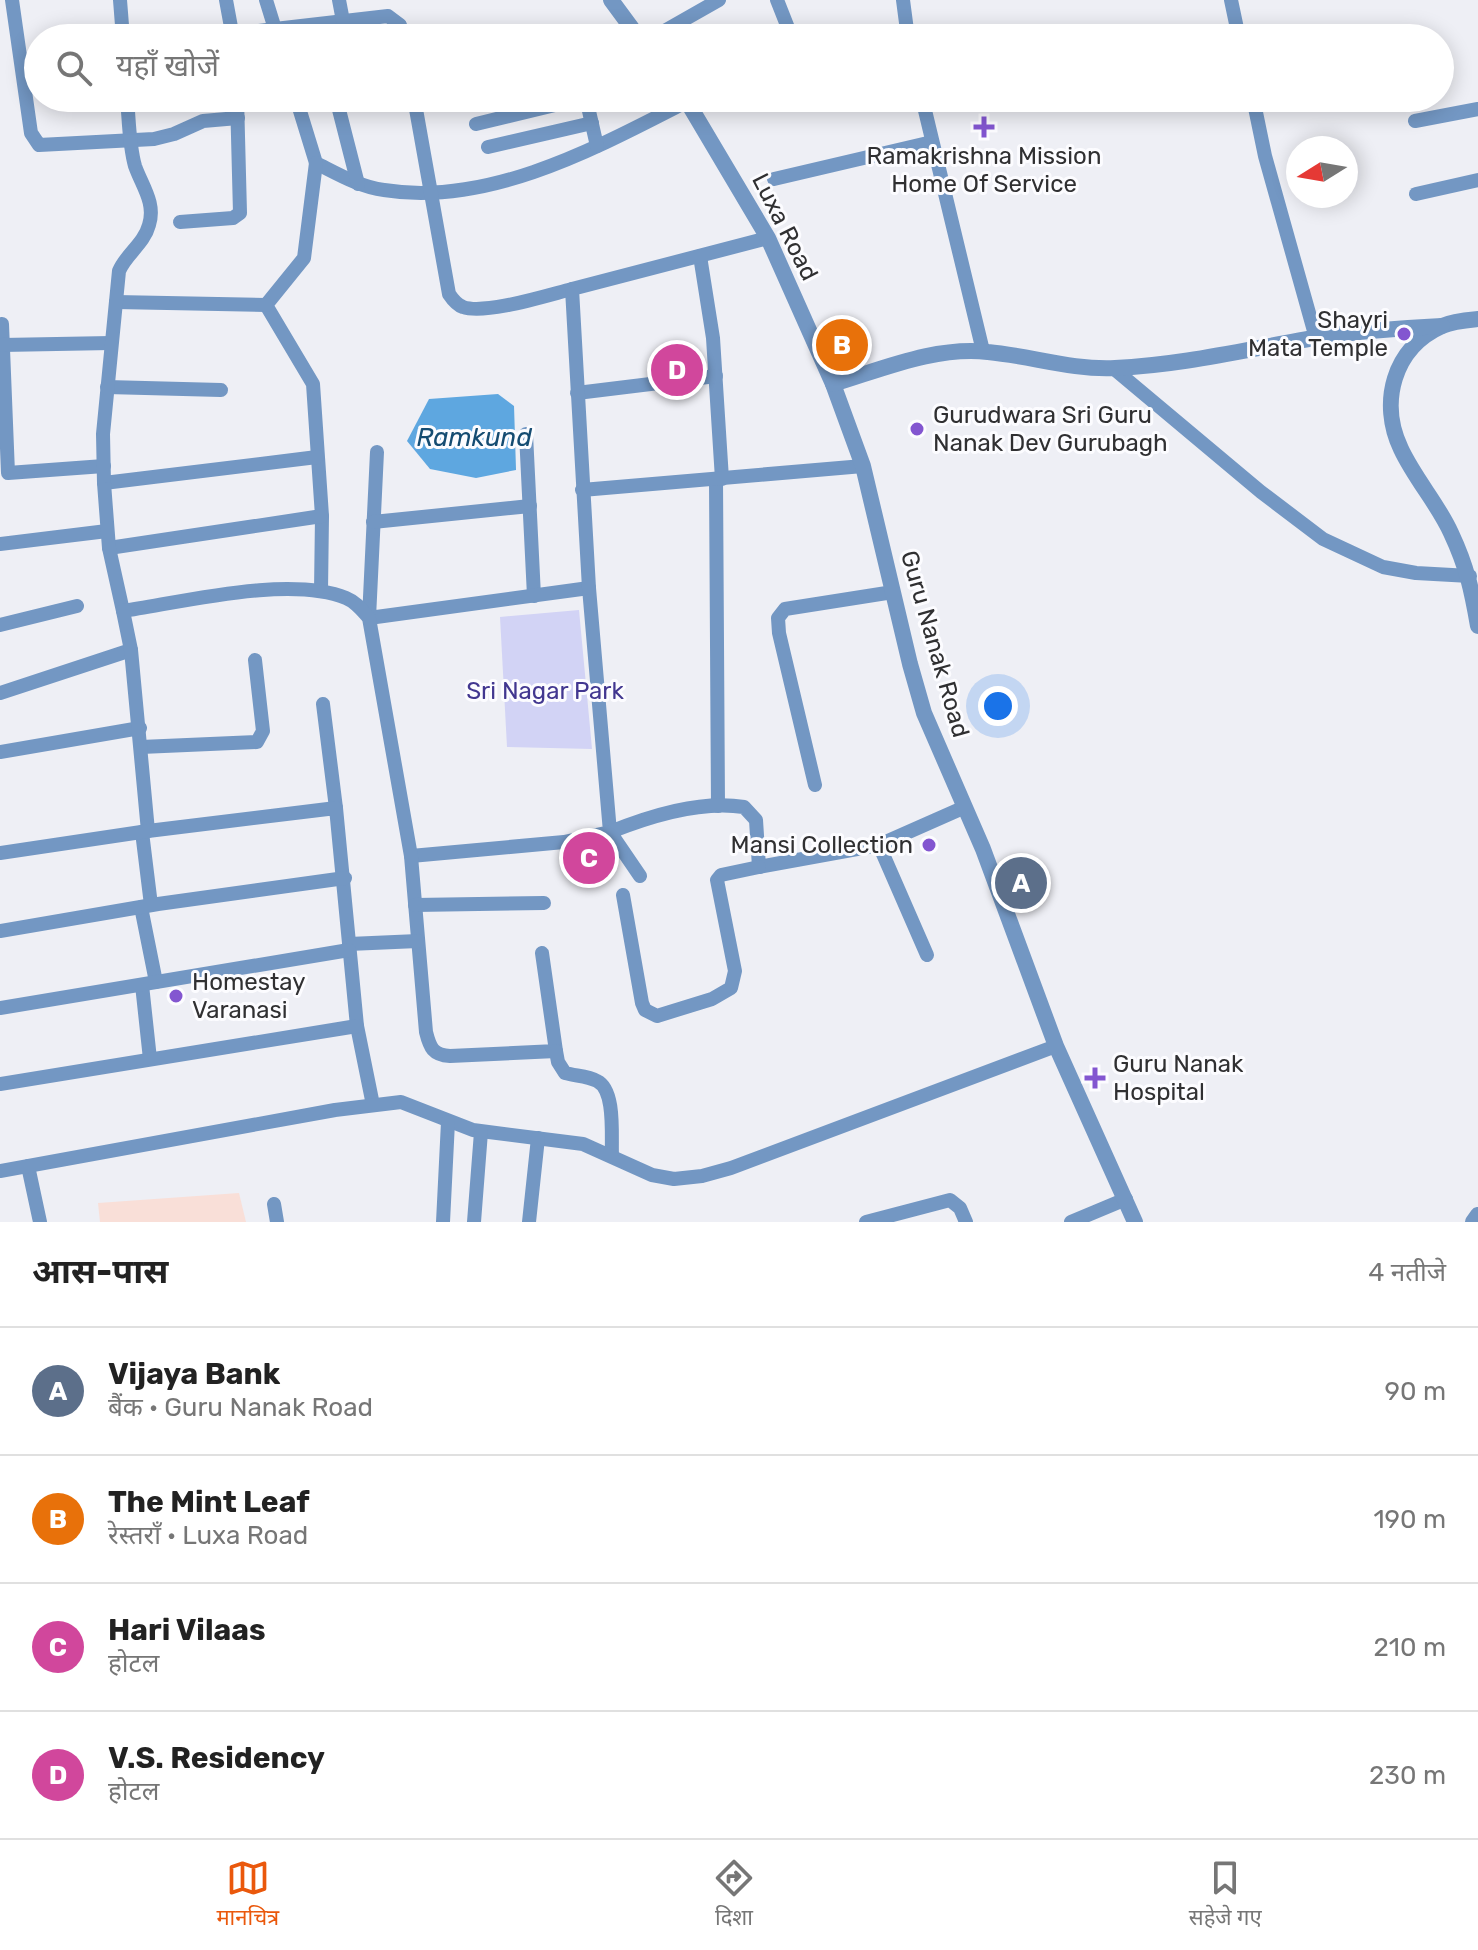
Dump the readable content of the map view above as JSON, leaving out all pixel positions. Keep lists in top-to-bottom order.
{
  "streets": {
    "street": ["Luxa Road", "Guru Nanak Road"]
  },
  "crossings": [
    ["Luxa Road", "Guru Nanak Road"]
  ],
  "water": ["Ramkund"],
  "parks": ["Sri Nagar Park"],
  "places": {
    "health": ["Ramakrishna Mission Home Of Service", "Guru Nanak Hospital"],
    "other": [
      "Shayri Mata Temple",
      "Gurudwara Sri Guru Nanak Dev Gurubagh",
      "Mansi Collection",
      "Homestay Varanasi"
    ]
  },
  "north": "left",
  "page": {
    "search": "यहाँ खोजें",
    "pins": [
      "B",
      "D",
      "C",
      "A"
    ],
    "heading": ["आस-पास", "4 नतीजे"],
    "list": [
      {
        "mark": "A",
        "name": "Vijaya Bank",
        "note": "बैंक · Guru Nanak Road",
        "value": "90 m"
      },
      {
        "mark": "B",
        "name": "The Mint Leaf",
        "note": "रेस्तराँ · Luxa Road",
        "value": "190 m"
      },
      {
        "mark": "C",
        "name": "Hari Vilaas",
        "note": "होटल",
        "value": "210 m"
      },
      {
        "mark": "D",
        "name": "V.S. Residency",
        "note": "होटल",
        "value": "230 m"
      }
    ],
    "nav": ["मानचित्र", "दिशा", "सहेजे गए"]
  }
}
